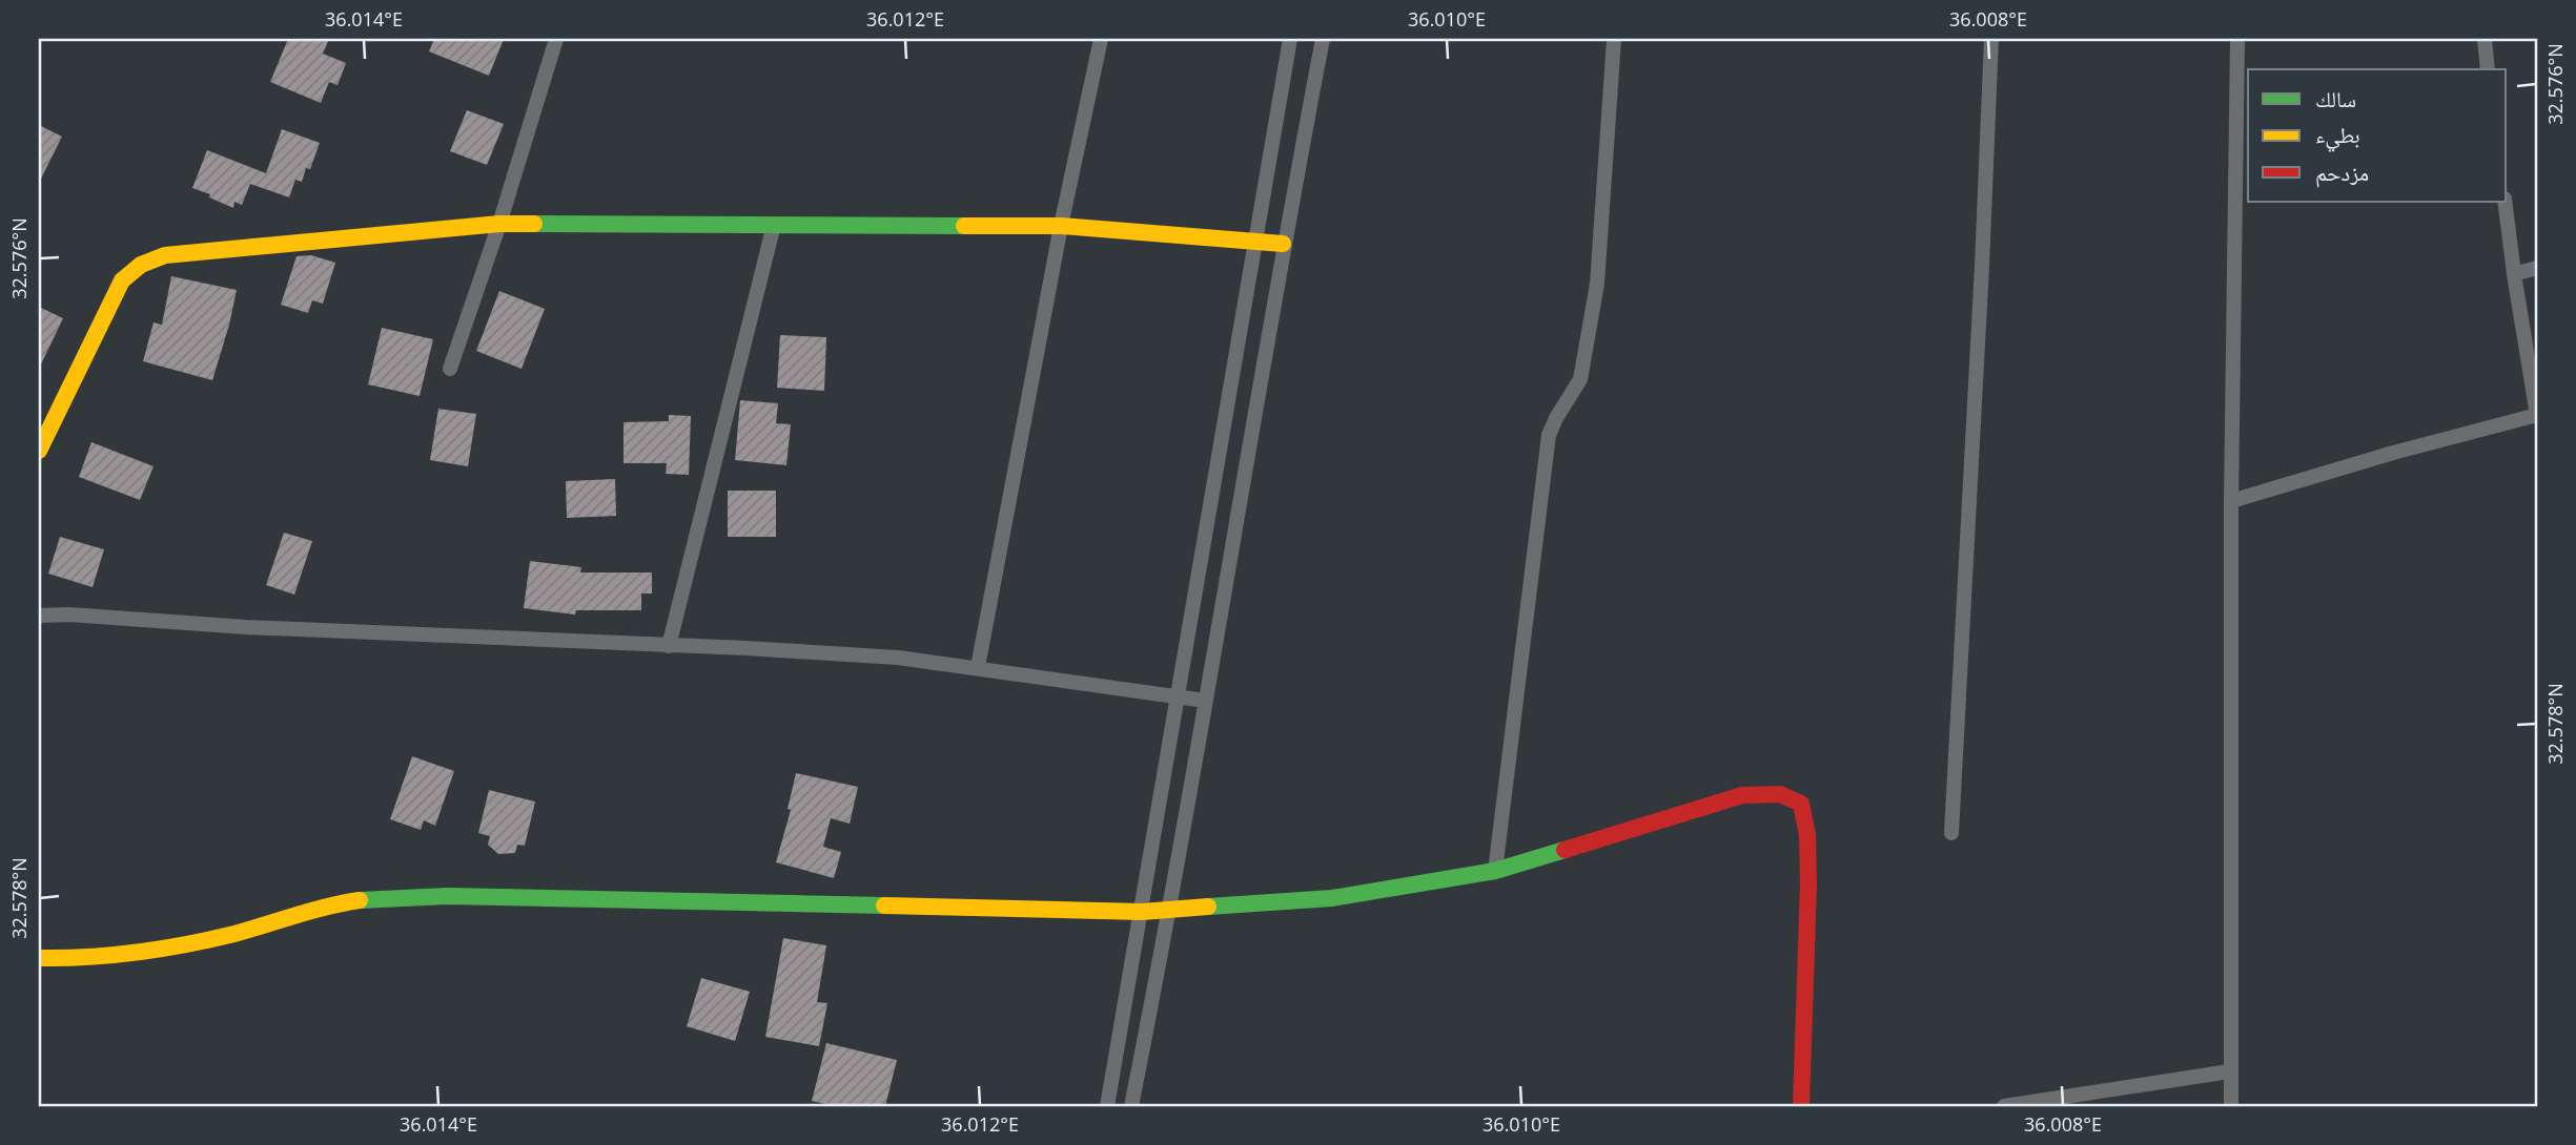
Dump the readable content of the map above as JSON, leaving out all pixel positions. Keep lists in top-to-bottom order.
{
  "legend": ["سالك", "بطيء", "مزدحم"],
  "coordinates": [
    "36.014°E",
    "36.012°E",
    "36.010°E",
    "36.008°E",
    "32.576°N",
    "32.578°N"
  ]
}
